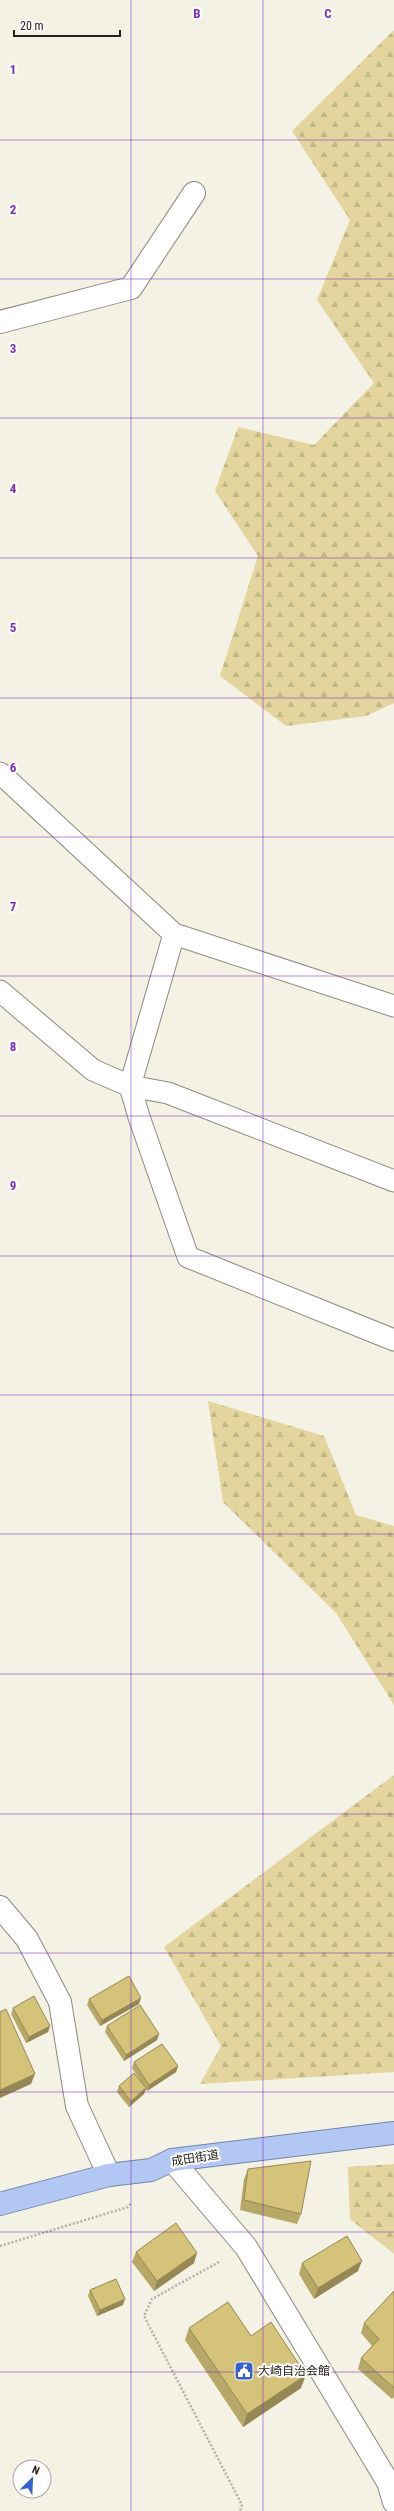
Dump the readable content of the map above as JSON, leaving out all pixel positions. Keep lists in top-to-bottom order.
{
  "streets": {
    "highway": ["成田街道"]
  },
  "places": {
    "public building": ["大崎自治会館"]
  },
  "scale_bar": "20 m",
  "north": "top right",
  "grid": {
    "columns": ["B", "C"],
    "rows": [
      "1",
      "2",
      "3",
      "4",
      "5",
      "6",
      "7",
      "8",
      "9"
    ]
  }
}
